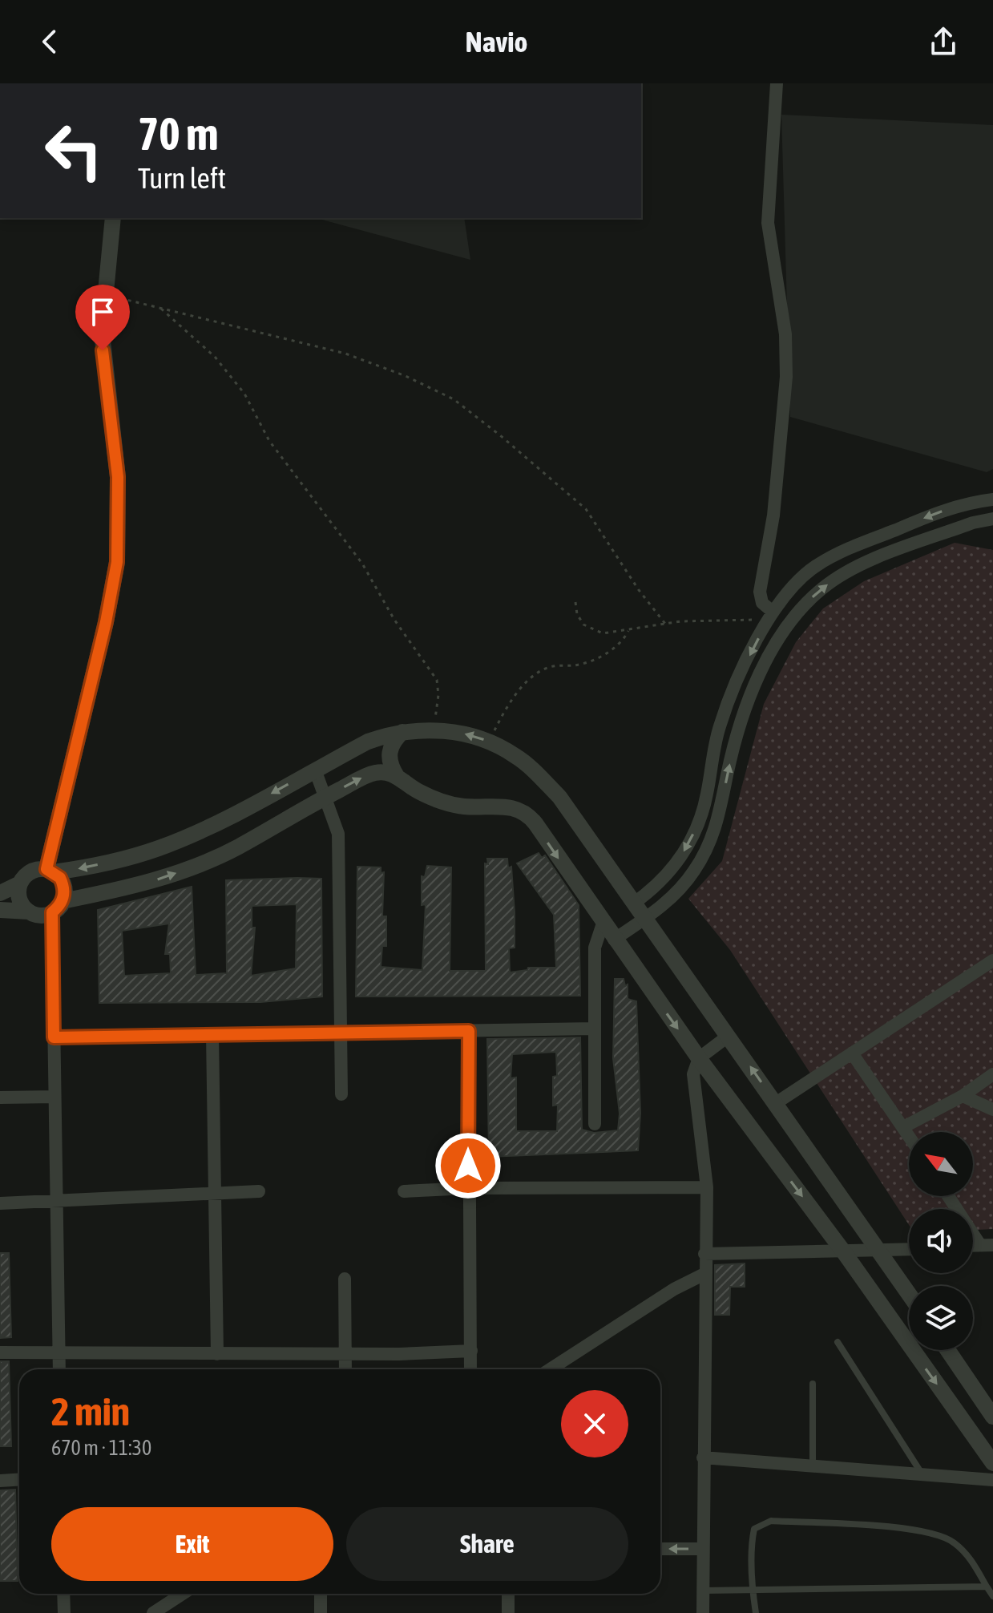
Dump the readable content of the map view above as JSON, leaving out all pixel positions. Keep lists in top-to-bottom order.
{
  "north": "top left",
  "page": {
    "header": "Navio",
    "turn": ["70 m", "Turn left"],
    "heading": ["2 min", "670 m · 11:30"],
    "buttons": ["Exit", "Share"]
  }
}
